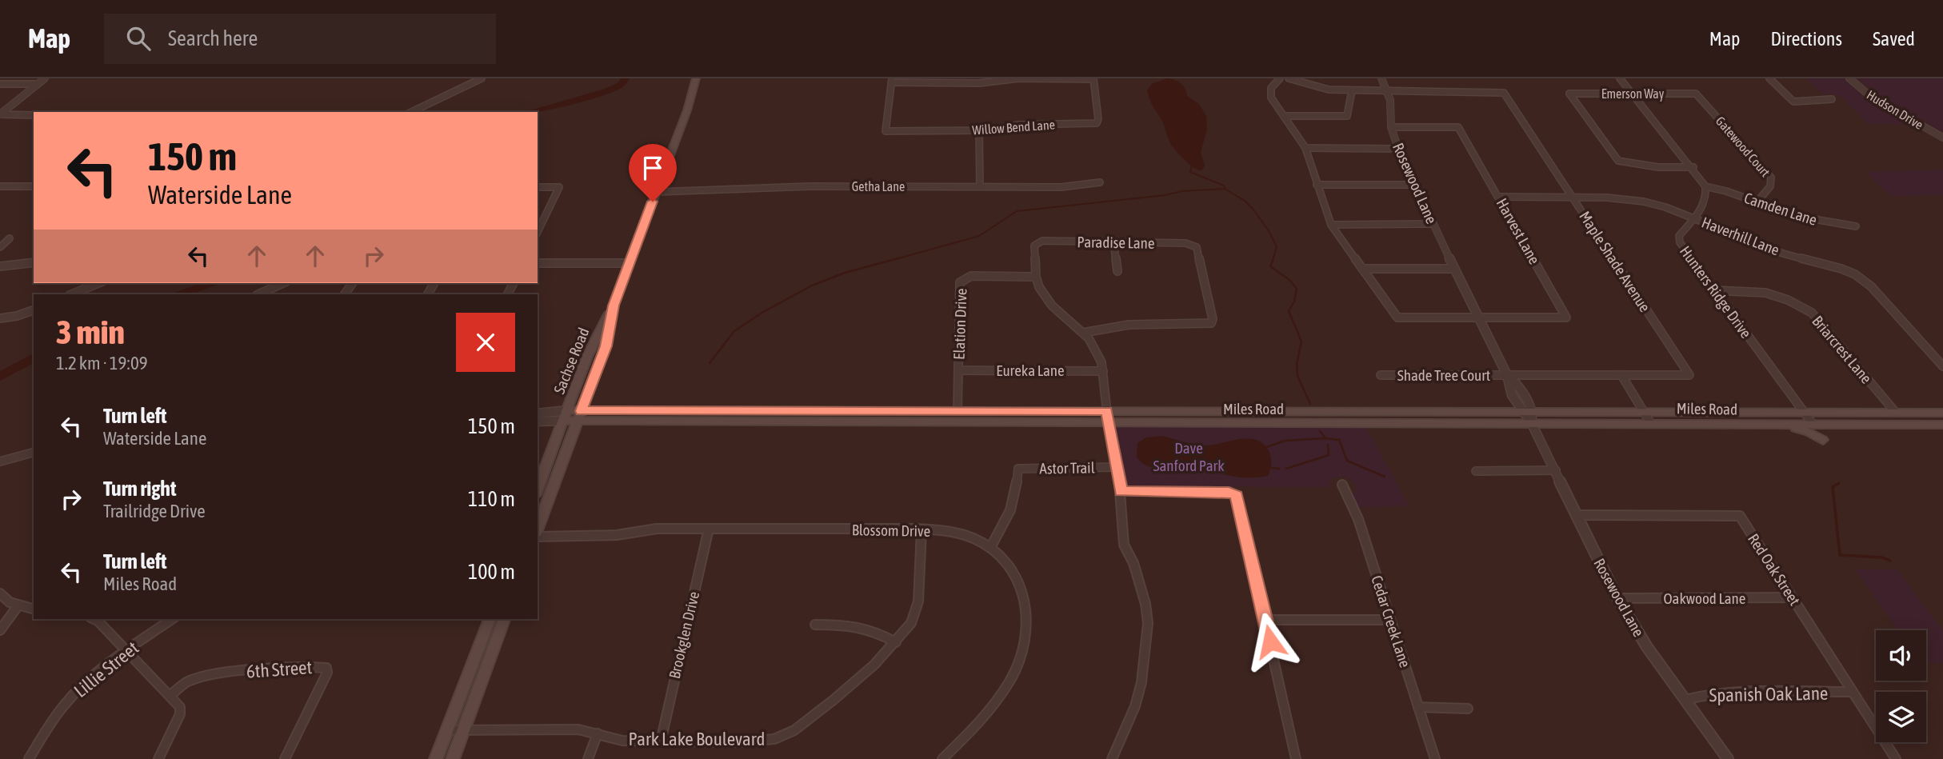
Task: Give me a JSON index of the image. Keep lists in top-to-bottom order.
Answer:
{
  "streets": {
    "main road": ["Sachse Road", "Miles Road"],
    "street": [
      "Emerson Way",
      "Hudson Drive",
      "Willow Bend Lane",
      "Gatewood Court",
      "Rosewood Lane",
      "Getha Lane",
      "Camden Lane",
      "Harvest Lane",
      "Haverhill Lane",
      "Paradise Lane",
      "Maple Shade Avenue",
      "Hunters Ridge Drive",
      "Elation Drive",
      "Briarcrest Lane",
      "Eureka Lane",
      "Shade Tree Court",
      "Astor Trail",
      "Blossom Drive",
      "Red Oak Street",
      "Oakwood Lane",
      "Cedar Creek Lane",
      "Brookglen Drive",
      "Lillie Street",
      "6th Street",
      "Spanish Oak Lane",
      "Park Lake Boulevard"
    ]
  },
  "crossings": [
    ["Emerson Way", "Gatewood Court"],
    ["Gatewood Court", "Camden Lane"],
    ["Rosewood Lane", "Harvest Lane"],
    ["Rosewood Lane", "Maple Shade Avenue"],
    ["Rosewood Lane", "Shade Tree Court"],
    ["Rosewood Lane", "Miles Road"],
    ["Rosewood Lane", "Red Oak Street"],
    ["Rosewood Lane", "Oakwood Lane"],
    ["Rosewood Lane", "Spanish Oak Lane"],
    ["Getha Lane", "Sachse Road"],
    ["Camden Lane", "Hunters Ridge Drive"],
    ["Harvest Lane", "Haverhill Lane"],
    ["Haverhill Lane", "Maple Shade Avenue"],
    ["Haverhill Lane", "Hunters Ridge Drive"],
    ["Paradise Lane", "Elation Drive"],
    ["Maple Shade Avenue", "Shade Tree Court"],
    ["Hunters Ridge Drive", "Briarcrest Lane"],
    ["Hunters Ridge Drive", "Miles Road"],
    ["Elation Drive", "Eureka Lane"],
    ["Elation Drive", "Miles Road"],
    ["Briarcrest Lane", "Miles Road"],
    ["Sachse Road", "Miles Road"],
    ["Astor Trail", "Blossom Drive"],
    ["Blossom Drive", "Brookglen Drive"],
    ["Blossom Drive", "Park Lake Boulevard"],
    ["Red Oak Street", "Oakwood Lane"],
    ["Red Oak Street", "Spanish Oak Lane"],
    ["Brookglen Drive", "Park Lake Boulevard"]
  ],
  "parks": ["Dave Sanford Park"],
  "page": {
    "header": "Map",
    "search": "Search here",
    "nav": ["Map", "Directions", "Saved"],
    "turn": ["150 m", "Waterside Lane"],
    "heading": ["3 min", "1.2 km · 19:09"],
    "list": [
      {
        "name": "Turn left",
        "note": "Waterside Lane",
        "value": "150 m"
      },
      {
        "name": "Turn right",
        "note": "Trailridge Drive",
        "value": "110 m"
      },
      {
        "name": "Turn left",
        "note": "Miles Road",
        "value": "100 m"
      }
    ]
  }
}
